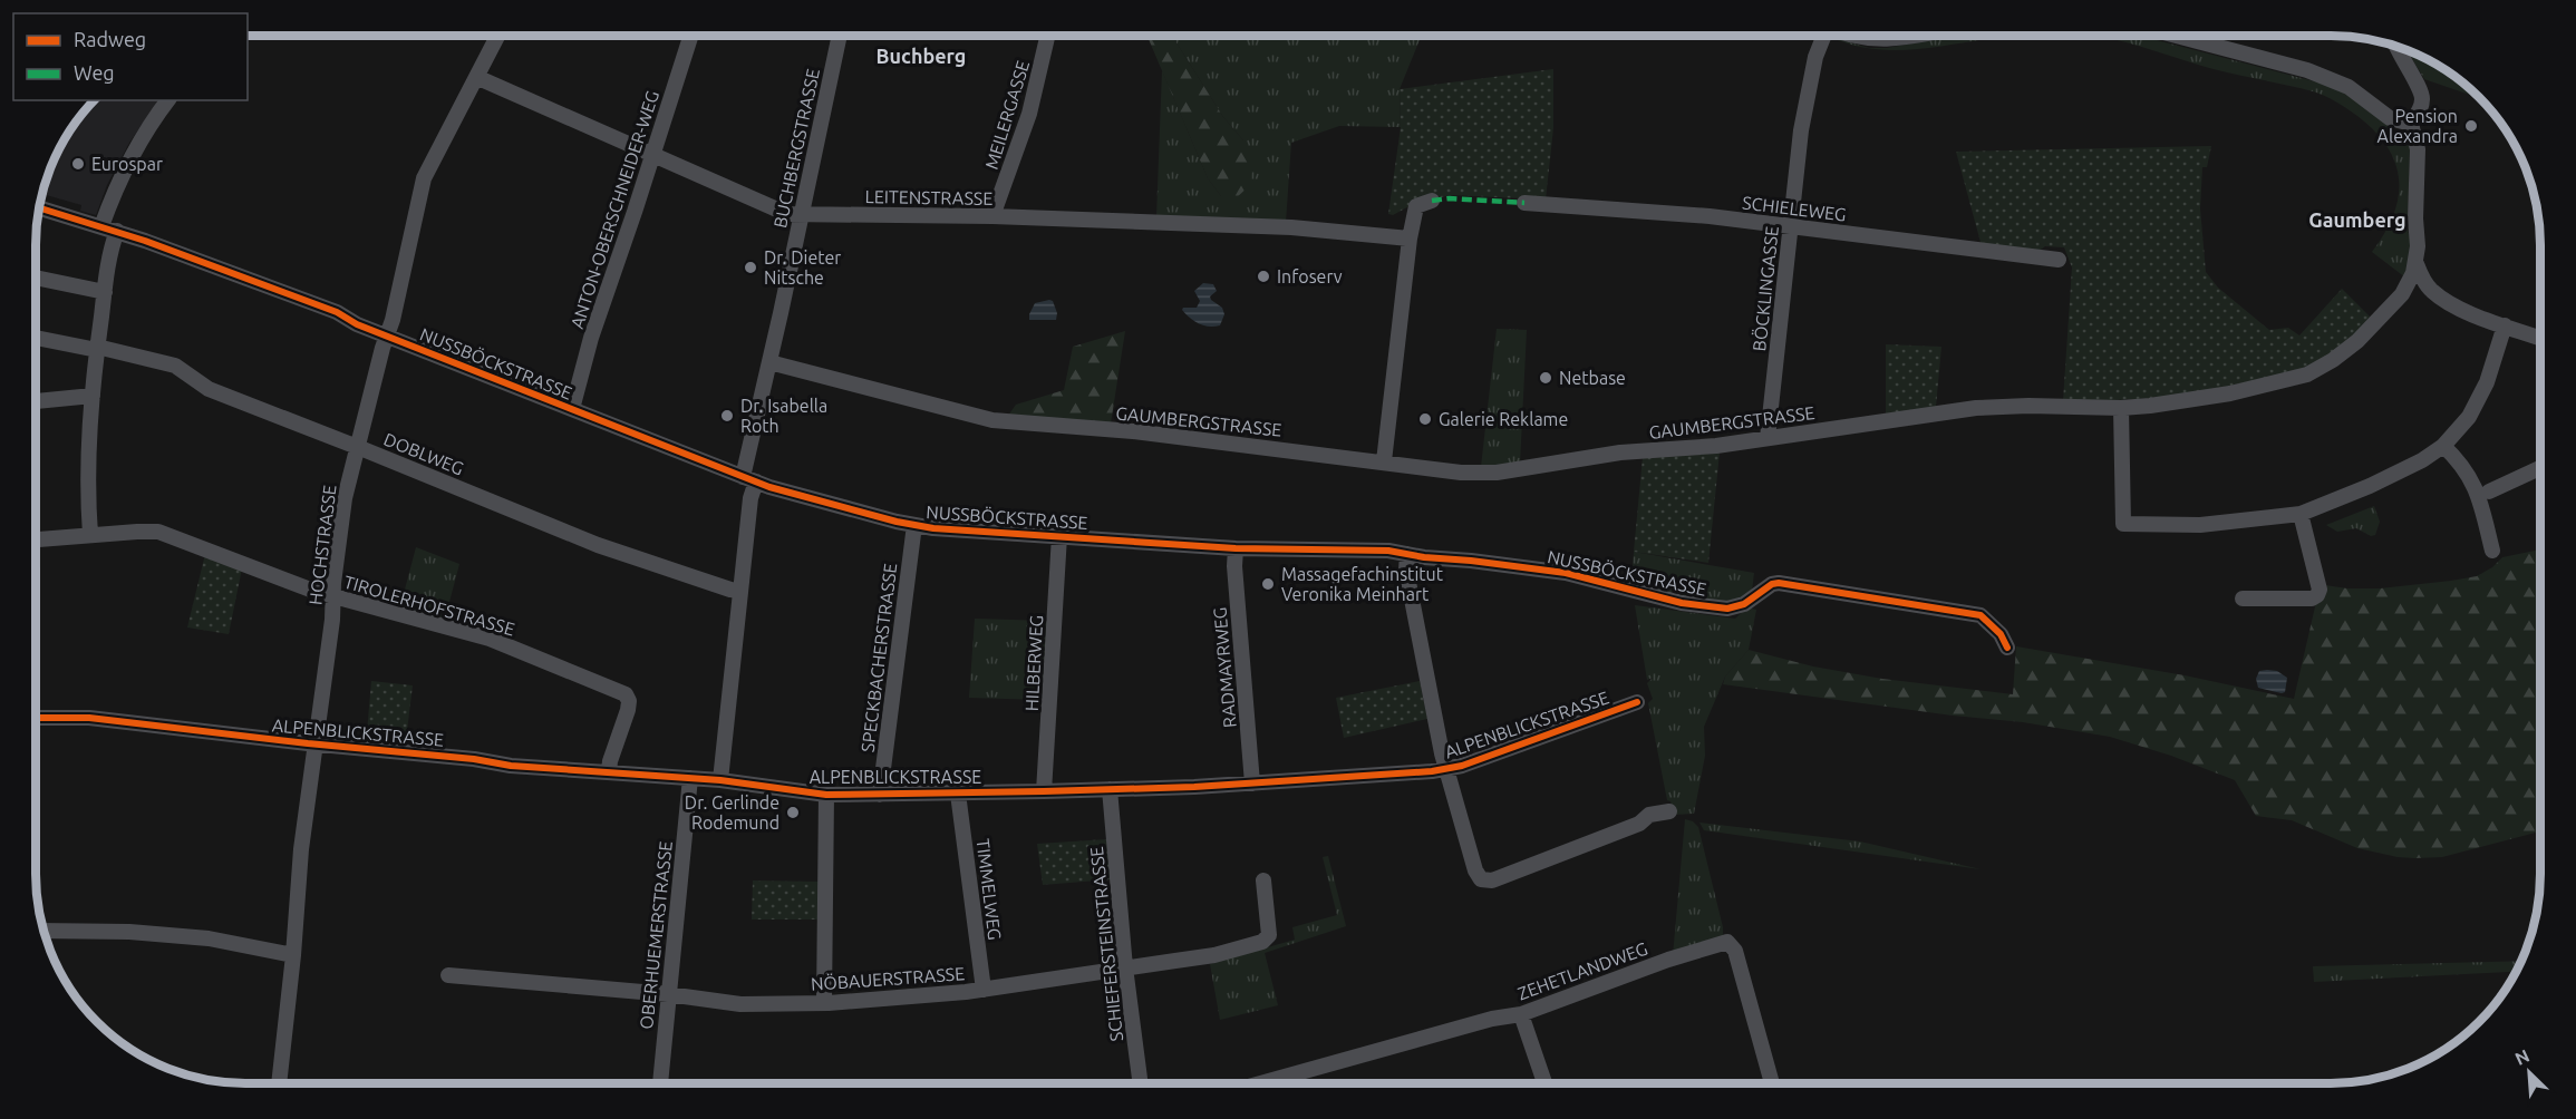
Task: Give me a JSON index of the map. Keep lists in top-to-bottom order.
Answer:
{
  "streets": {
    "street": [
      "MEILERGASSE",
      "BUCHBERGSTRASSE",
      "LEITENSTRASSE",
      "SCHIELEWEG",
      "ANTON-OBERSCHNEIDER-WEG",
      "BÖCKLINGASSE",
      "NUSSBÖCKSTRASSE",
      "GAUMBERGSTRASSE",
      "DOBLWEG",
      "HOCHSTRASSE",
      "TIROLERHOFSTRASSE",
      "SPECKBACHERSTRASSE",
      "HILBERWEG",
      "RADMAYRWEG",
      "ALPENBLICKSTRASSE",
      "TIMMELWEG",
      "OBERHUEMERSTRASSE",
      "SCHIEFERSTEINSTRASSE",
      "ZEHETLANDWEG",
      "NÖBAUERSTRASSE"
    ]
  },
  "crossings": [
    ["MEILERGASSE", "LEITENSTRASSE"],
    ["BUCHBERGSTRASSE", "LEITENSTRASSE"],
    ["BUCHBERGSTRASSE", "NUSSBÖCKSTRASSE"],
    ["BUCHBERGSTRASSE", "GAUMBERGSTRASSE"],
    ["LEITENSTRASSE", "ANTON-OBERSCHNEIDER-WEG"],
    ["LEITENSTRASSE", "HOCHSTRASSE"],
    ["SCHIELEWEG", "BÖCKLINGASSE"],
    ["ANTON-OBERSCHNEIDER-WEG", "NUSSBÖCKSTRASSE"],
    ["BÖCKLINGASSE", "GAUMBERGSTRASSE"],
    ["NUSSBÖCKSTRASSE", "HOCHSTRASSE"],
    ["NUSSBÖCKSTRASSE", "SPECKBACHERSTRASSE"],
    ["NUSSBÖCKSTRASSE", "HILBERWEG"],
    ["NUSSBÖCKSTRASSE", "RADMAYRWEG"],
    ["DOBLWEG", "HOCHSTRASSE"],
    ["HOCHSTRASSE", "TIROLERHOFSTRASSE"],
    ["HOCHSTRASSE", "ALPENBLICKSTRASSE"],
    ["TIROLERHOFSTRASSE", "ALPENBLICKSTRASSE"],
    ["SPECKBACHERSTRASSE", "ALPENBLICKSTRASSE"],
    ["HILBERWEG", "ALPENBLICKSTRASSE"],
    ["RADMAYRWEG", "ALPENBLICKSTRASSE"],
    ["ALPENBLICKSTRASSE", "TIMMELWEG"],
    ["ALPENBLICKSTRASSE", "OBERHUEMERSTRASSE"],
    ["ALPENBLICKSTRASSE", "SCHIEFERSTEINSTRASSE"],
    ["TIMMELWEG", "NÖBAUERSTRASSE"],
    ["OBERHUEMERSTRASSE", "NÖBAUERSTRASSE"],
    ["SCHIEFERSTEINSTRASSE", "NÖBAUERSTRASSE"]
  ],
  "districts": ["Buchberg", "Gaumberg"],
  "places": [
    "Pension Alexandra",
    "Eurospar",
    "Dr. Dieter Nitsche",
    "Infoserv",
    "Netbase",
    "Dr. Isabella Roth",
    "Galerie Reklame",
    "Massagefachinstitut Veronika Meinhart",
    "Dr. Gerlinde Rodemund"
  ],
  "legend": ["Radweg", "Weg"],
  "north": "top left"
}
